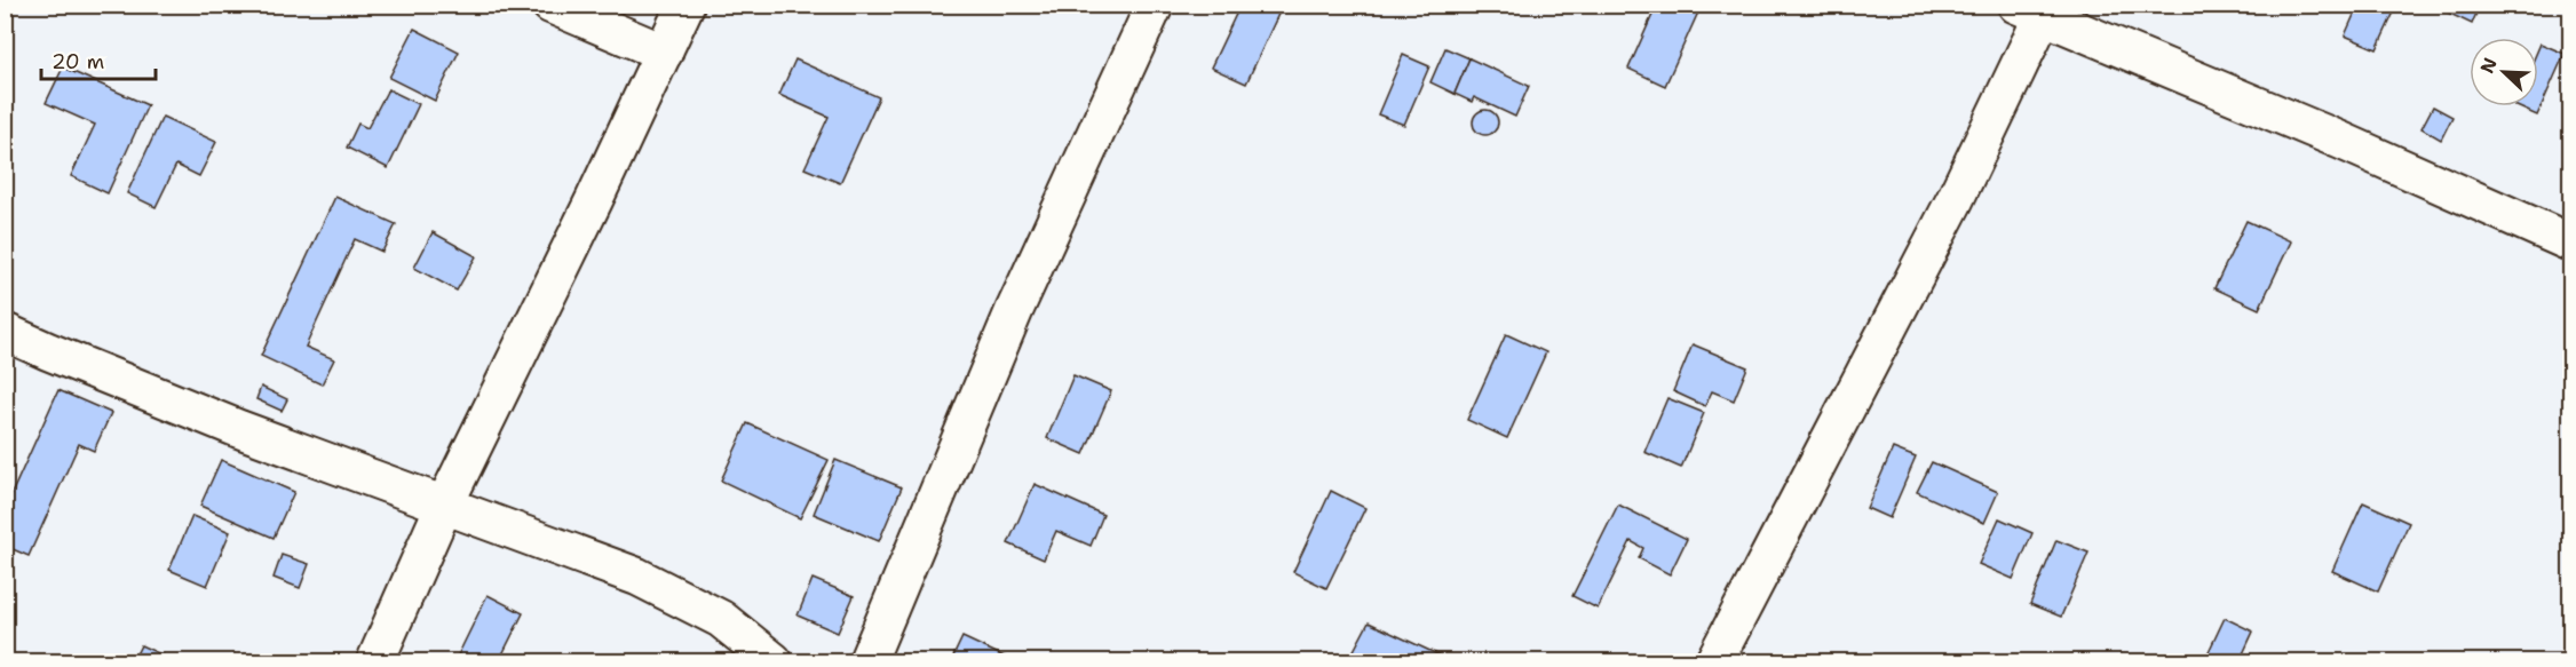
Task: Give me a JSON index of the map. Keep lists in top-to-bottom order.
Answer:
{
  "scale_bar": "20 m",
  "north": "top left"
}
